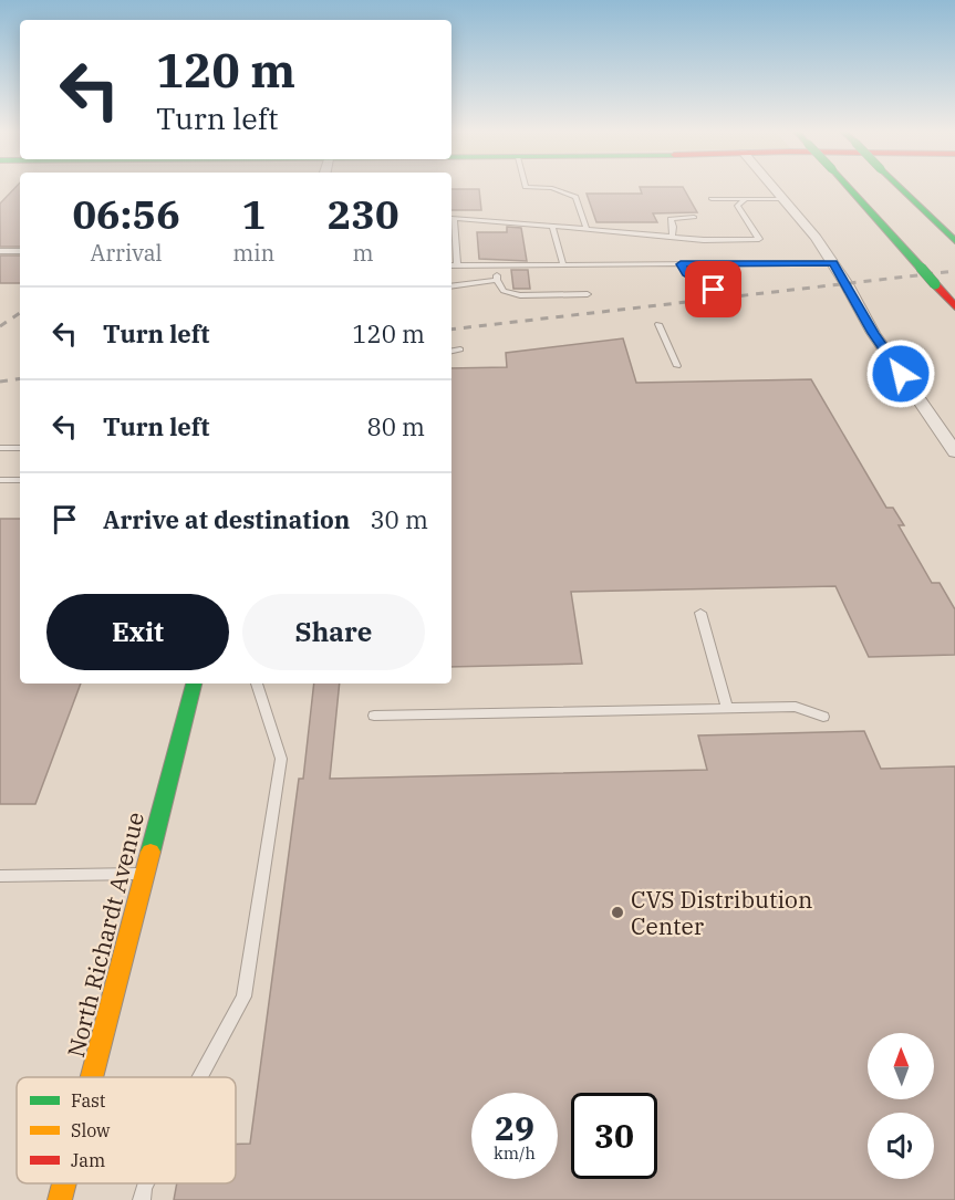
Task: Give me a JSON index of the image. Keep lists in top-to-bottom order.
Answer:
{
  "streets": {
    "main road": ["North Richardt Avenue"]
  },
  "places": ["CVS Distribution Center"],
  "legend": ["Fast", "Slow", "Jam"],
  "north": "top",
  "page": {
    "turn": ["120 m", "Turn left"],
    "eta": [
      "06:56",
      "Arrival",
      "1",
      "min",
      "230",
      "m"
    ],
    "list": [
      {
        "name": "Turn left",
        "value": "120 m"
      },
      {
        "name": "Turn left",
        "value": "80 m"
      },
      {
        "name": "Arrive at destination",
        "value": "30 m"
      }
    ],
    "buttons": ["Exit", "Share"],
    "speed": "29 km/h",
    "limit": "30"
  }
}
